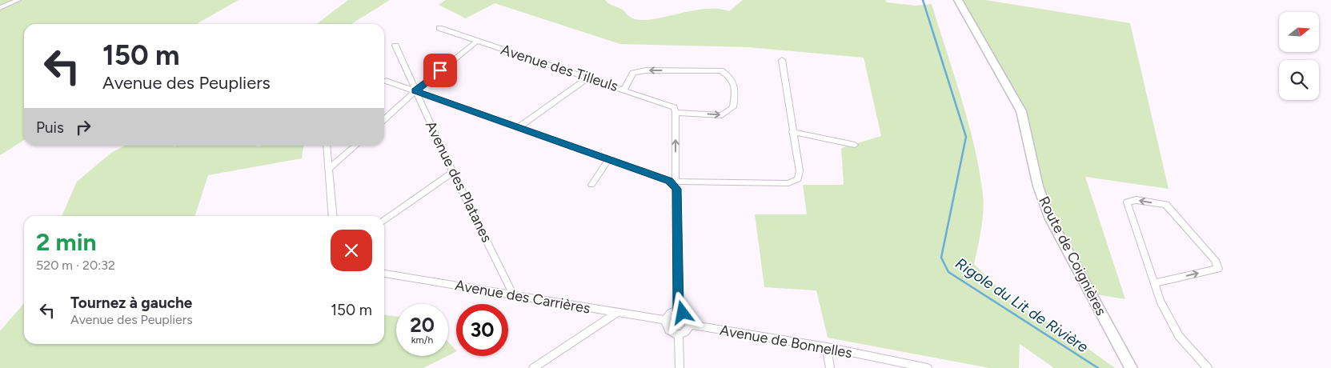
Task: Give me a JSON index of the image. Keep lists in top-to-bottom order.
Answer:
{
  "streets": {
    "street": [
      "Avenue des Tilleuls",
      "Avenue des Platanes",
      "Route de Coignières",
      "Avenue des Carrières",
      "Avenue de Bonnelles"
    ]
  },
  "crossings": [
    ["Avenue des Platanes", "Avenue des Carrières"],
    ["Avenue des Carrières", "Avenue de Bonnelles"]
  ],
  "water": ["Rigole du Lit de Rivière"],
  "north": "right",
  "page": {
    "turn": ["150 m", "Avenue des Peupliers"],
    "then": "Puis",
    "heading": ["2 min", "520 m · 20:32"],
    "list": [
      {
        "name": "Tournez à gauche",
        "note": "Avenue des Peupliers",
        "value": "150 m"
      }
    ],
    "speed": "20 km/h",
    "limit": "30"
  }
}
